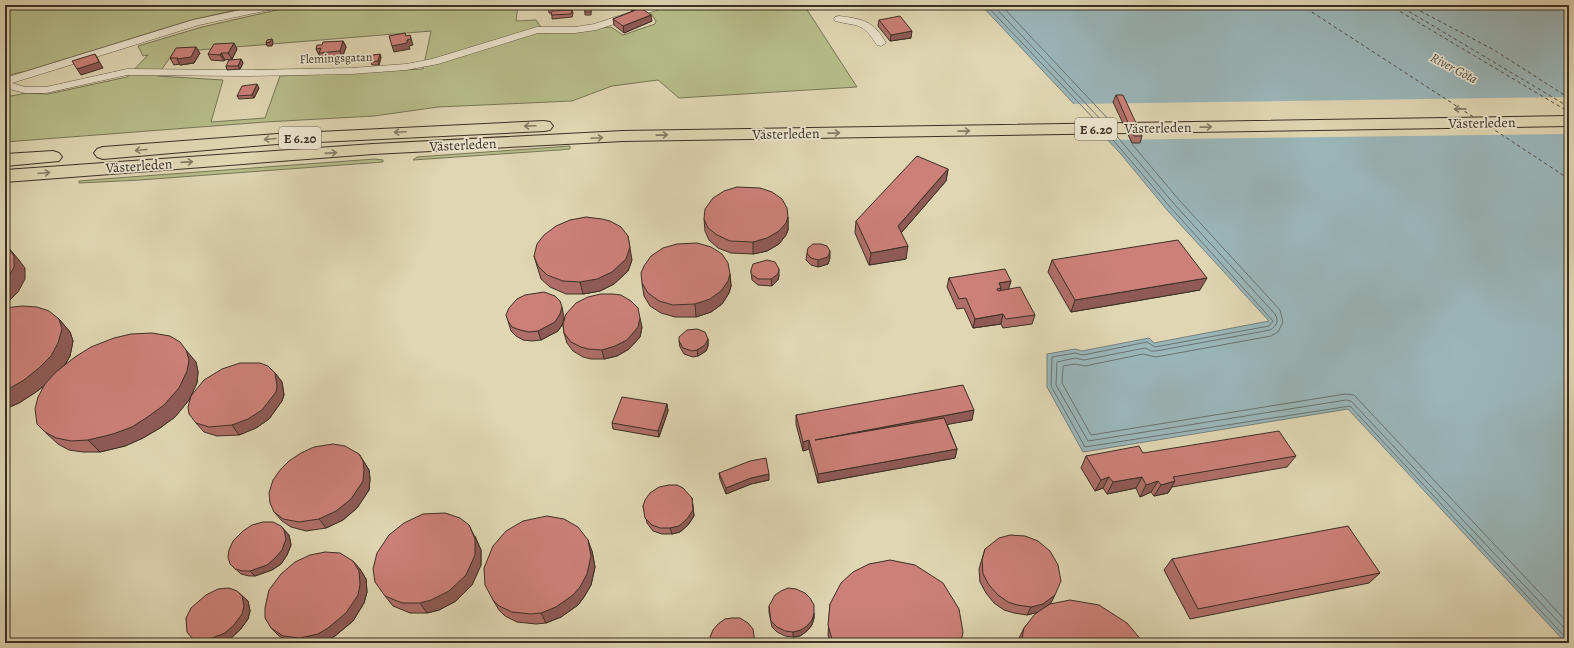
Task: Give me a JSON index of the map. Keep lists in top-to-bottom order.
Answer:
{
  "streets": {
    "highway": ["Västerleden", "E 6.20"],
    "street": ["Flemingsgatan"]
  },
  "water": ["River Göta"]
}
